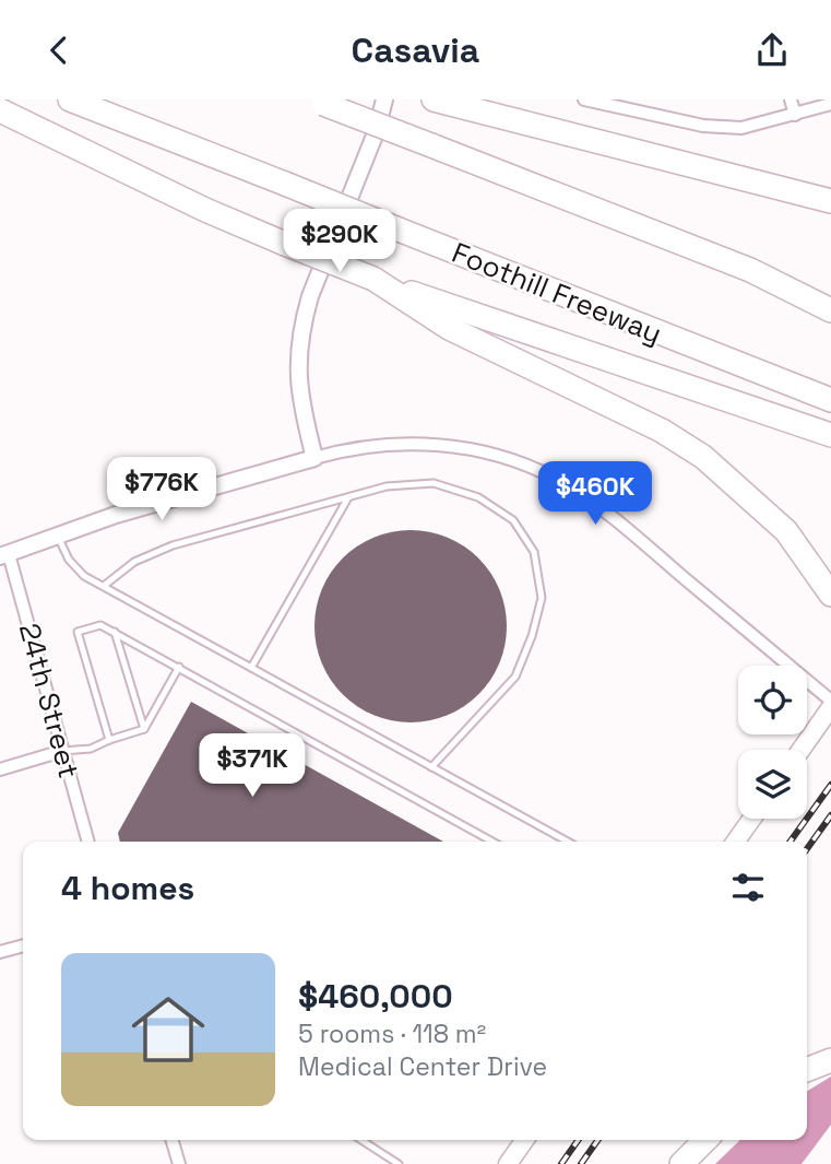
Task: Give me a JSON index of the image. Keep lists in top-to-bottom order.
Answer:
{
  "streets": {
    "highway": ["Foothill Freeway"],
    "street": ["24th Street"]
  },
  "page": {
    "header": "Casavia",
    "price": [
      "$290K",
      "$776K",
      "$460K",
      "$371K"
    ],
    "heading": "4 homes",
    "list": [
      {
        "name": "$460,000",
        "note": "5 rooms · 118 m² · Medical Center Drive"
      }
    ]
  }
}
